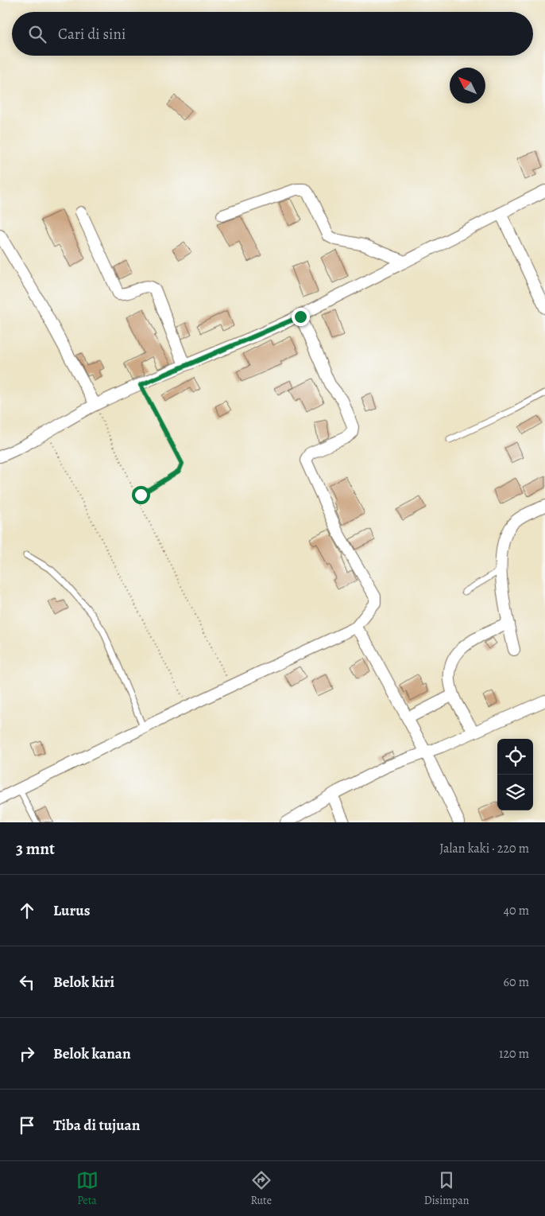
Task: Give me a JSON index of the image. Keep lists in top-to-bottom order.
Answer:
{
  "north": "top left",
  "page": {
    "search": "Cari di sini",
    "heading": ["3 mnt", "Jalan kaki · 220 m"],
    "list": [
      ["Lurus", "40 m"],
      ["Belok kiri", "60 m"],
      ["Belok kanan", "120 m"],
      "Tiba di tujuan"
    ],
    "nav": ["Peta", "Rute", "Disimpan"]
  }
}
